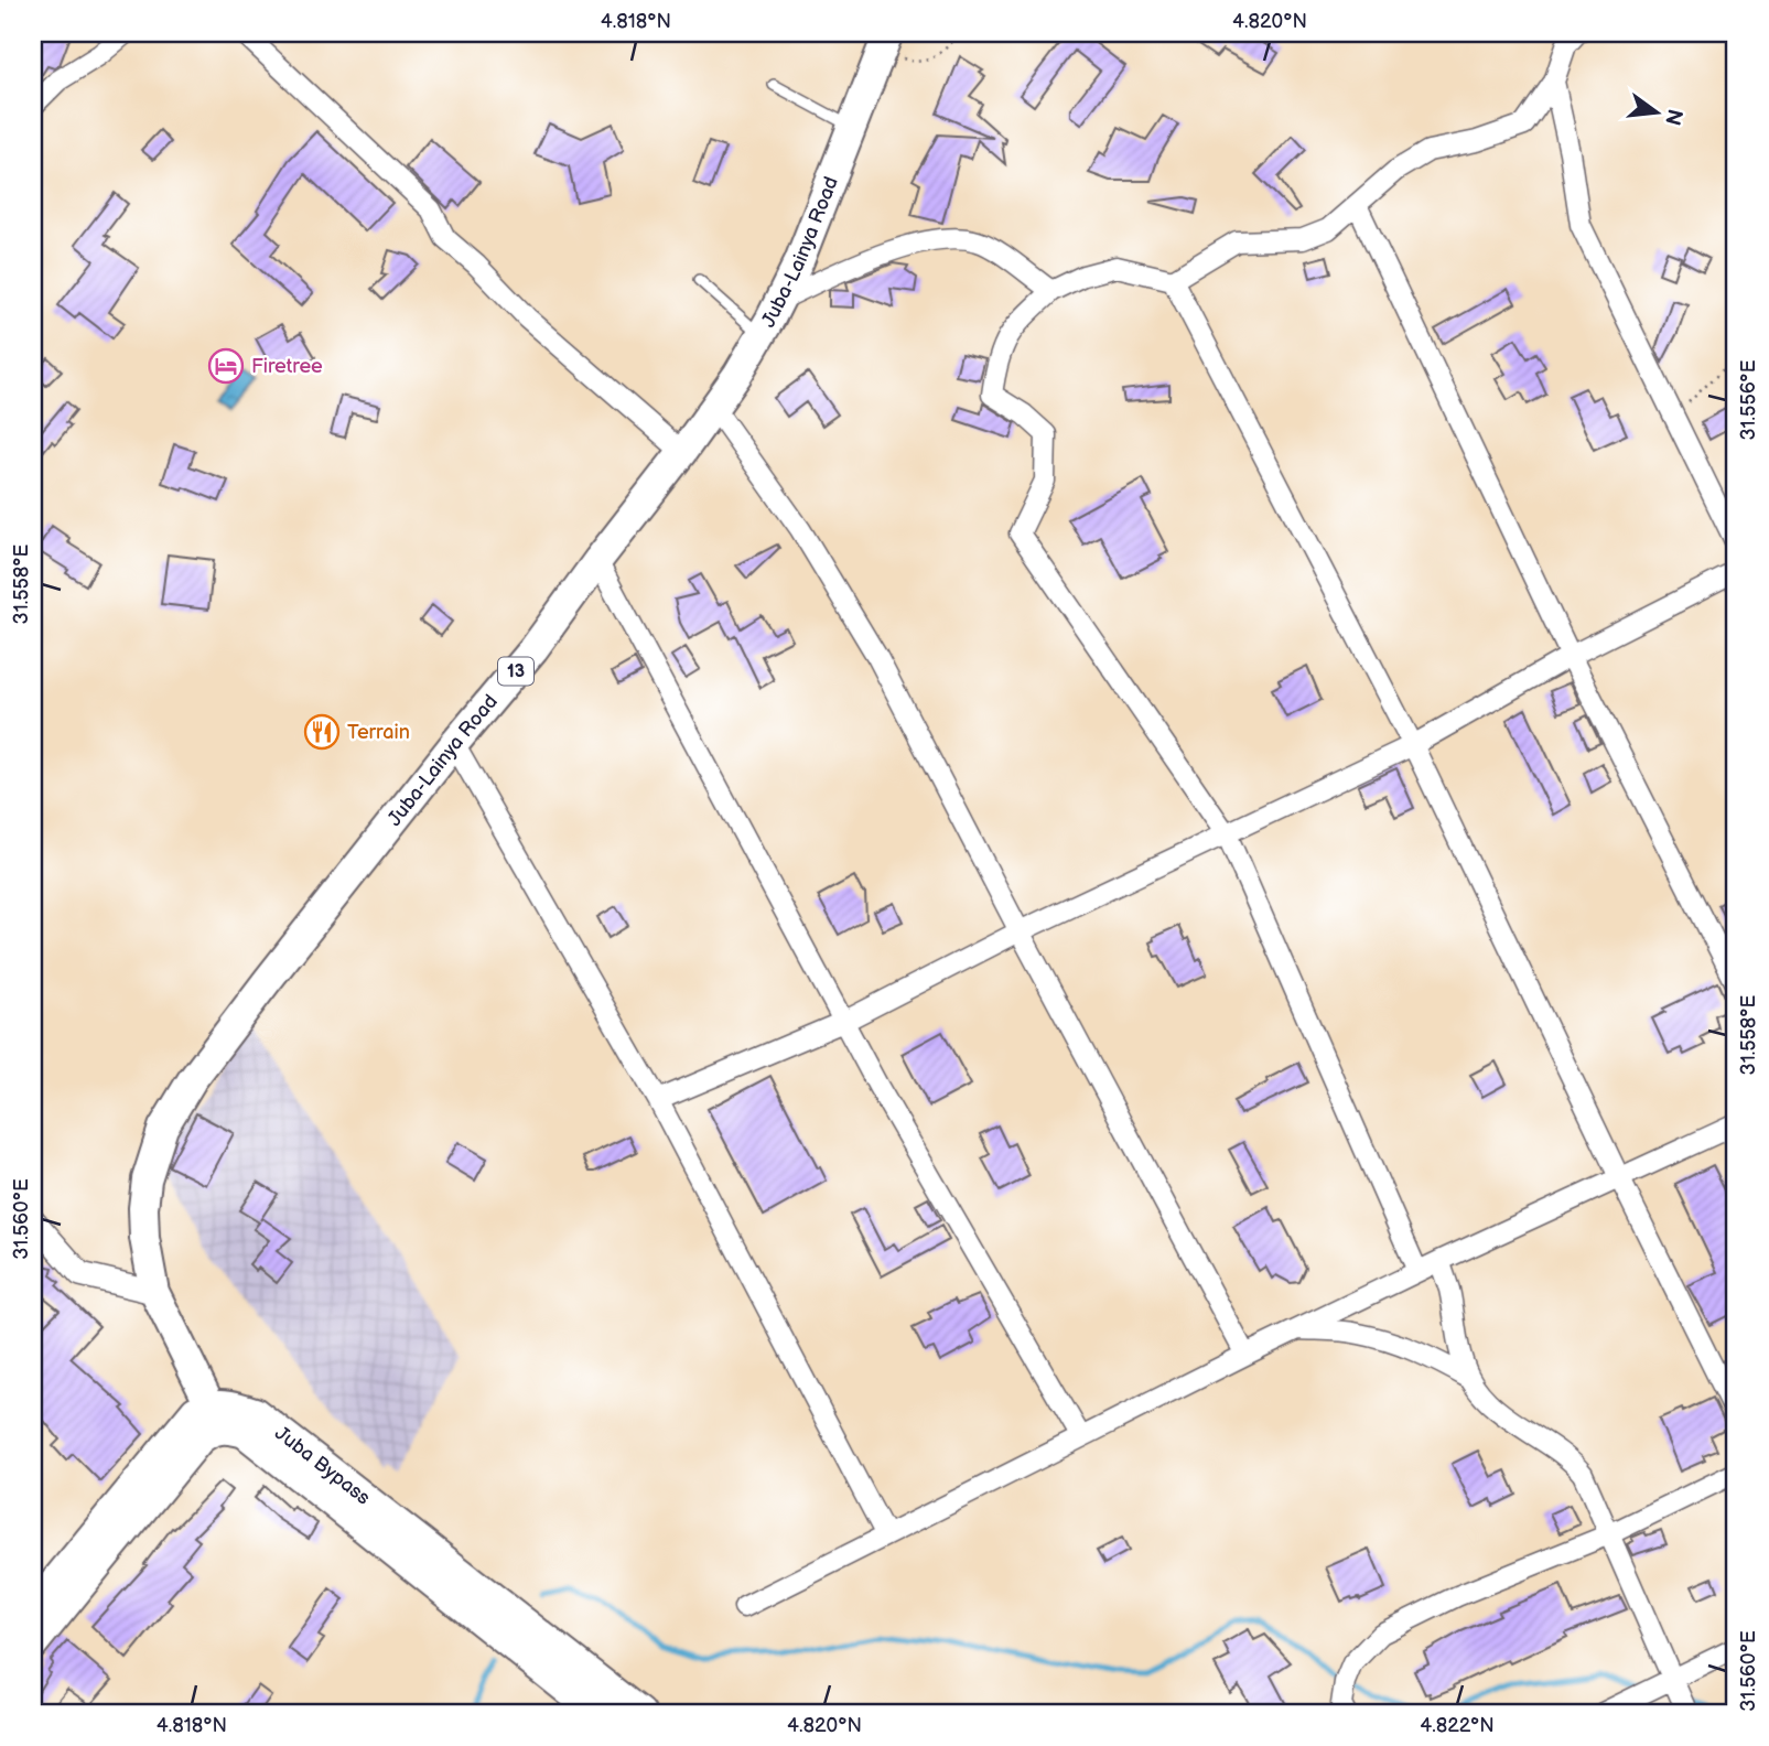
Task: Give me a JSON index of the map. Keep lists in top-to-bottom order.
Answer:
{
  "streets": {
    "main road": ["Juba-Lainya Road", "13", "Juba Bypass"]
  },
  "crossings": [
    ["Juba-Lainya Road", "Juba Bypass"]
  ],
  "places": {
    "hotel": ["Firetree"],
    "restaurant": ["Terrain"]
  },
  "north": "right",
  "coordinates": [
    "4.818°N",
    "4.820°N",
    "31.556°E",
    "31.558°E",
    "31.560°E",
    "4.822°N"
  ]
}
